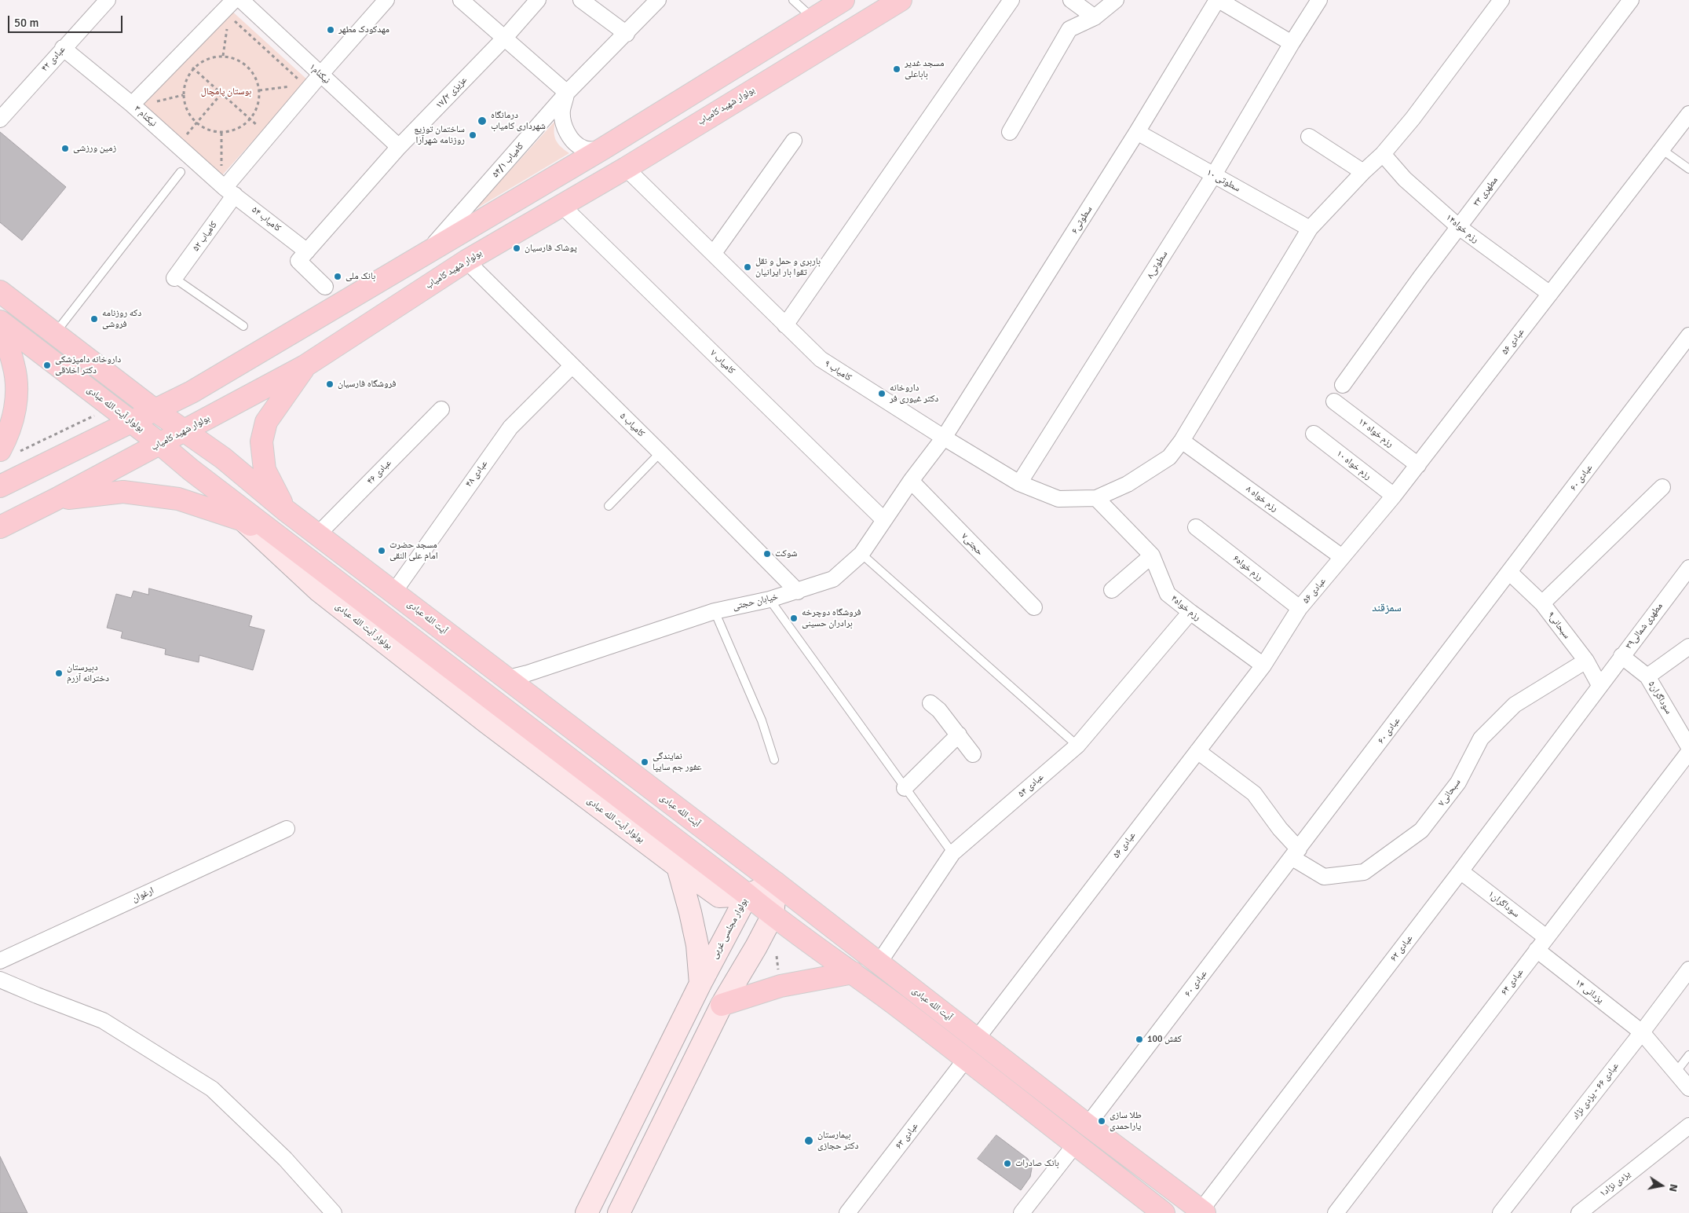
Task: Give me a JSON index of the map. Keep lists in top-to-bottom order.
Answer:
{
  "streets": {
    "main road": [
      "بولوار شهید کامیاب",
      "بولوار آیت الله عبادی",
      "آیت الله عبادی",
      "بولوار مجلسی غربی"
    ],
    "street": [
      "عبادی ۴۲",
      "نیکنام۱",
      "عزیزی ۱۷/۲",
      "نیکنام ۳",
      "کامیاب ۵۴/۱",
      "سطوتی ۱۰",
      "مطهری ۳۳",
      "کامیاب ۵۴",
      "سطوتی۶",
      "رزم خواه۱۴",
      "کامیاب ۵۲",
      "سطوتی۸",
      "عبادی ۵۶",
      "کامیاب ۷",
      "کامیاب ۹",
      "کامیاب ۵",
      "رزم خواه ۱۲",
      "رزم خواه ۱۰",
      "عبادی ۴۶",
      "عبادی ۴۸",
      "عبادی ۶۰",
      "رزم خواه ۸",
      "حجتی۷",
      "رزم خواه۶",
      "خیابان حجتی",
      "رزم خواه۴",
      "سبحانی۹",
      "مطهری شمالی۳۹",
      "سوداگران۵",
      "عبادی ۵۴",
      "سبحانی۷",
      "ارغوان",
      "سوداگران۱",
      "عبادی ۶۲",
      "عبادی ۶۴",
      "یزدانی ۱۴",
      "عبادی ۶۶ - یزدی نژاد",
      "عبادی ۶۳",
      "یزدی نژاد۱"
    ]
  },
  "crossings": [
    ["عبادی ۴۲", "نیکنام ۳"],
    ["نیکنام۱", "عزیزی ۱۷/۲"],
    ["نیکنام۱", "کامیاب ۵۲"],
    ["عزیزی ۱۷/۲", "کامیاب ۵۴"],
    ["بولوار شهید کامیاب", "کامیاب ۷"],
    ["بولوار شهید کامیاب", "کامیاب ۹"],
    ["بولوار شهید کامیاب", "بولوار آیت الله عبادی"],
    ["بولوار شهید کامیاب", "کامیاب ۵"],
    ["بولوار شهید کامیاب", "آیت الله عبادی"],
    ["نیکنام ۳", "کامیاب ۵۴"],
    ["نیکنام ۳", "کامیاب ۵۲"],
    ["سطوتی ۱۰", "سطوتی۶"],
    ["سطوتی ۱۰", "سطوتی۸"],
    ["مطهری ۳۳", "رزم خواه۱۴"],
    ["کامیاب ۵۴", "کامیاب ۵۲"],
    ["سطوتی۶", "کامیاب ۹"],
    ["سطوتی۶", "خیابان حجتی"],
    ["رزم خواه۱۴", "عبادی ۵۶"],
    ["سطوتی۸", "کامیاب ۹"],
    ["عبادی ۵۶", "رزم خواه ۱۲"],
    ["عبادی ۵۶", "رزم خواه ۱۰"],
    ["عبادی ۵۶", "رزم خواه ۸"],
    ["عبادی ۵۶", "رزم خواه۶"],
    ["عبادی ۵۶", "رزم خواه۴"],
    ["عبادی ۵۶", "آیت الله عبادی"],
    ["عبادی ۵۶", "سبحانی۷"],
    ["کامیاب ۷", "خیابان حجتی"],
    ["کامیاب ۹", "خیابان حجتی"],
    ["کامیاب ۹", "رزم خواه۴"],
    ["بولوار آیت الله عبادی", "بولوار مجلسی غربی"],
    ["کامیاب ۵", "عبادی ۴۸"],
    ["کامیاب ۵", "خیابان حجتی"],
    ["عبادی ۴۶", "آیت الله عبادی"],
    ["عبادی ۴۸", "آیت الله عبادی"],
    ["عبادی ۶۰", "آیت الله عبادی"],
    ["عبادی ۶۰", "سبحانی۹"],
    ["عبادی ۶۰", "سبحانی۷"],
    ["حجتی۷", "خیابان حجتی"],
    ["خیابان حجتی", "آیت الله عبادی"],
    ["رزم خواه۴", "عبادی ۵۴"],
    ["آیت الله عبادی", "عبادی ۵۴"],
    ["آیت الله عبادی", "بولوار مجلسی غربی"],
    ["آیت الله عبادی", "عبادی ۶۲"],
    ["سبحانی۹", "مطهری شمالی۳۹"],
    ["سبحانی۹", "سبحانی۷"],
    ["سبحانی۹", "عبادی ۶۲"],
    ["مطهری شمالی۳۹", "سوداگران۵"],
    ["مطهری شمالی۳۹", "عبادی ۶۲"],
    ["سوداگران۱", "عبادی ۶۲"],
    ["سوداگران۱", "عبادی ۶۴"],
    ["عبادی ۶۴", "یزدانی ۱۴"],
    ["یزدانی ۱۴", "عبادی ۶۶ - یزدی نژاد"]
  ],
  "districts": ["سمزقند"],
  "parks": ["بوستان پامچال"],
  "places": [
    "مهدکودک مطهر",
    "مسجد غدیر باباعلی",
    "درمانگاه شهرداری کامیاب",
    "ساختمان توزیع روزنامه شهرآرا",
    "زمین ورزشی",
    "پوشاک فارسیان",
    "باربری و حمل و نقل تقوا بار ایرانیان",
    "بانک ملی",
    "دکه روزنامه فروشی",
    "داروخانه دامپزشکی دکتر اخلاقی",
    "فروشگاه فارسیان",
    "داروخانه دکتر غیوری فر",
    "مسجد حضرت امام علی النقی",
    "شوكت",
    "فروشگاه دوچرخه برادران حسینی",
    "دبیرستان دخترانه آزرم",
    "نمایندگی عفور جم سایپا",
    "کفش 100",
    "طلا سازی یاراحمدی",
    "بیمارستان دکتر حجازی",
    "بانک صادرات"
  ],
  "scale_bar": "50 m",
  "north": "right"
}
